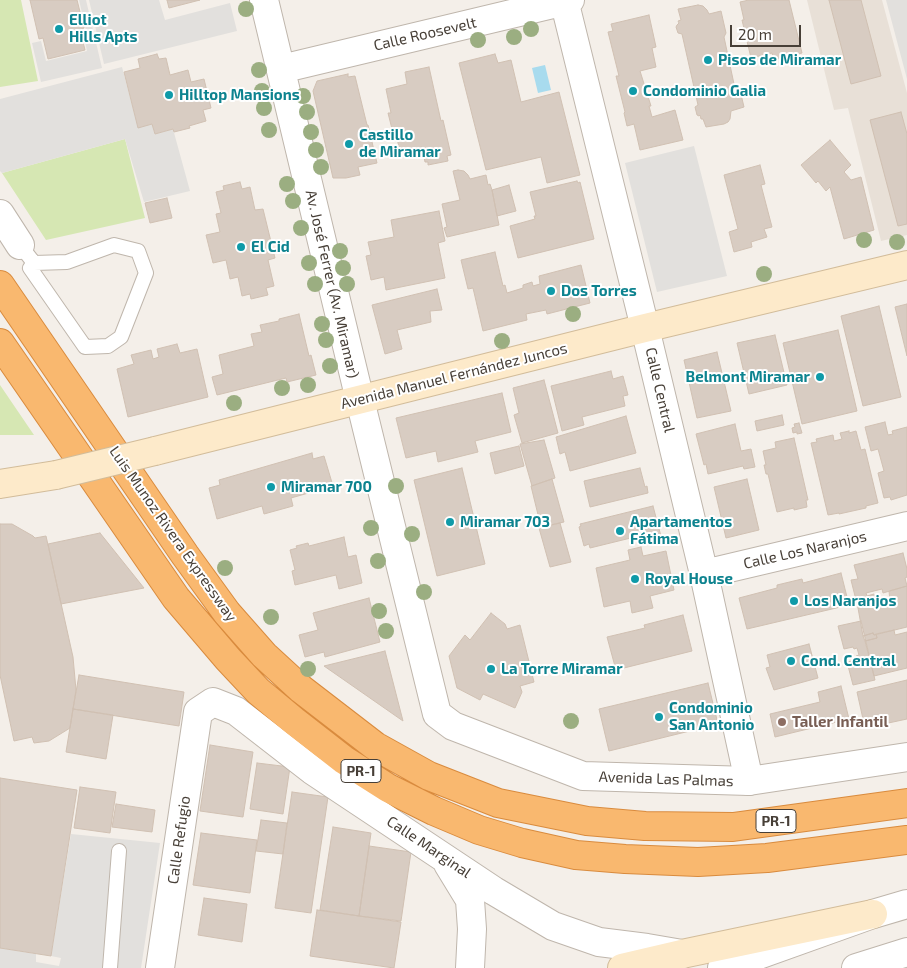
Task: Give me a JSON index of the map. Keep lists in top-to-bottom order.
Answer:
{
  "streets": {
    "highway": ["Luis Munoz Rivera Expressway", "PR-1"],
    "main road": ["Avenida Manuel Fernández Juncos"],
    "street": [
      "Calle Roosevelt",
      "Av. José Ferrer (Av. Miramar)",
      "Calle Central",
      "Calle Los Naranjos",
      "Avenida Las Palmas",
      "Calle Refugio",
      "Calle Marginal"
    ]
  },
  "crossings": [
    ["Calle Roosevelt", "Av. José Ferrer (Av. Miramar)"],
    ["Calle Roosevelt", "Calle Central"],
    ["Av. José Ferrer (Av. Miramar)", "Avenida Manuel Fernández Juncos"],
    ["Av. José Ferrer (Av. Miramar)", "Avenida Las Palmas"],
    ["Avenida Manuel Fernández Juncos", "Calle Central"],
    ["Calle Central", "Calle Los Naranjos"],
    ["Calle Central", "Avenida Las Palmas"],
    ["Calle Refugio", "Calle Marginal"]
  ],
  "places": [
    "Elliot Hills Apts",
    "Pisos de Miramar",
    "Condominio Galia",
    "Hilltop Mansions",
    "Castillo de Miramar",
    "El Cid",
    "Dos Torres",
    "Belmont Miramar",
    "Miramar 700",
    "Miramar 703",
    "Apartamentos Fátima",
    "Royal House",
    "Los Naranjos",
    "Cond. Central",
    "La Torre Miramar",
    "Condominio San Antonio",
    "Taller Infantil"
  ],
  "scale_bar": "20 m"
}
